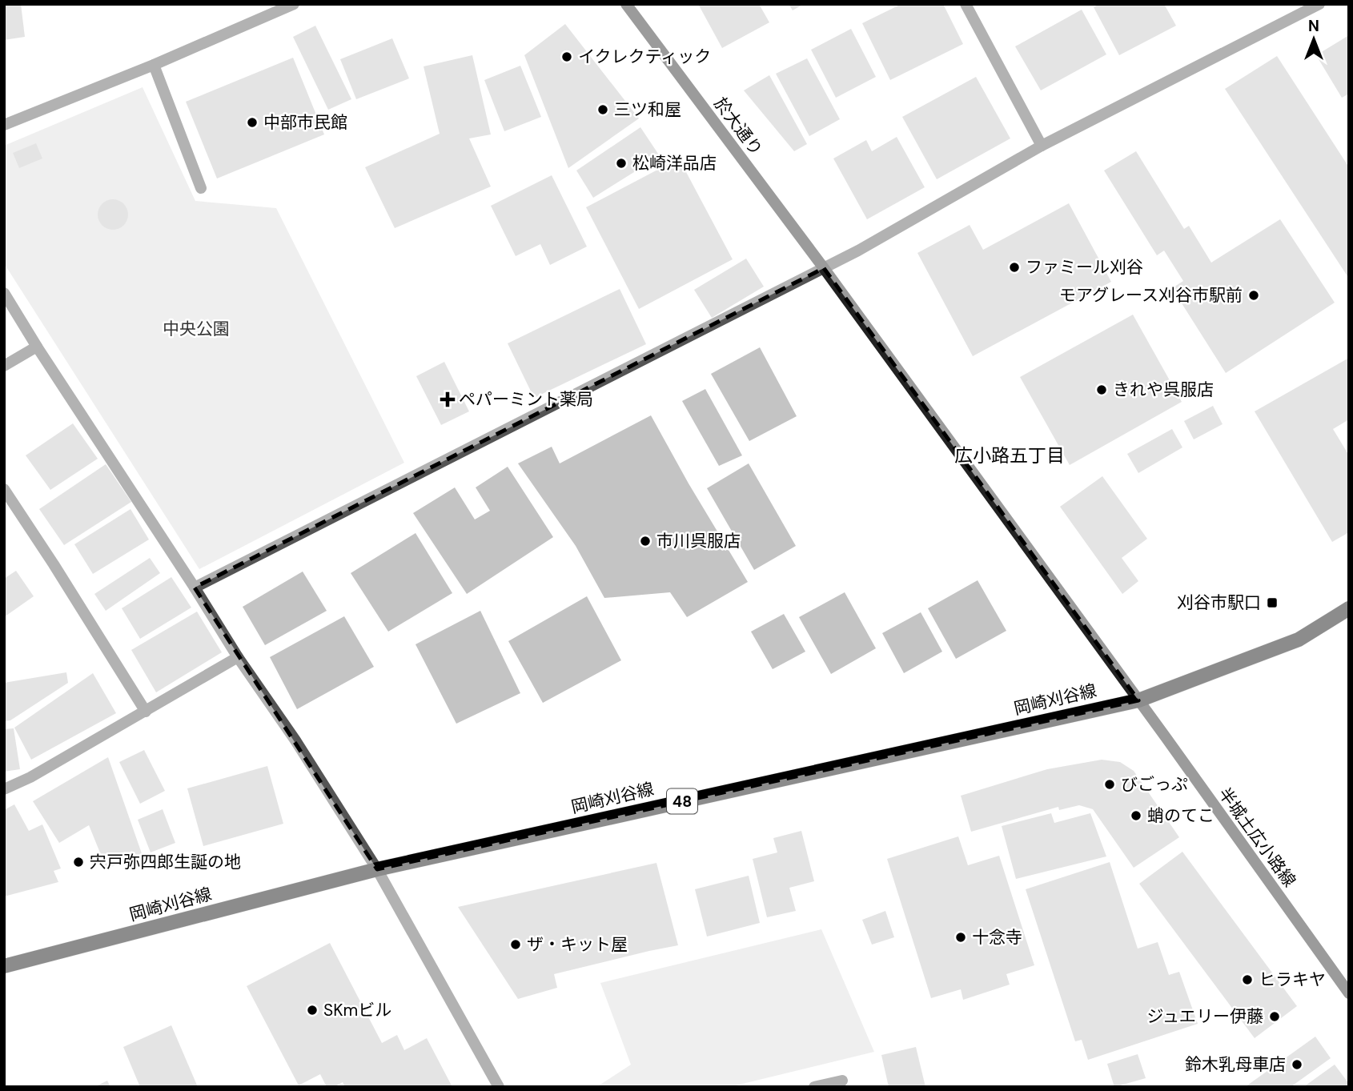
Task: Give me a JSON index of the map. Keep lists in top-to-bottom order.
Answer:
{
  "streets": {
    "main road": ["岡崎刈谷線", "48"],
    "street": ["於大通り", "半城土広小路線"]
  },
  "crossings": [
    ["於大通り", "岡崎刈谷線"],
    ["於大通り", "半城土広小路線"],
    ["岡崎刈谷線", "半城土広小路線"]
  ],
  "districts": ["広小路五丁目"],
  "parks": ["中央公園"],
  "places": {
    "other": [
      "イクレクティック",
      "三ツ和屋",
      "中部市民館",
      "松崎洋品店",
      "ファミール刈谷",
      "モアグレース刈谷市駅前",
      "きれや呉服店",
      "市川呉服店",
      "びごっぷ",
      "蛸のてこ",
      "宍戸弥四郎生誕の地",
      "十念寺",
      "ザ・キット屋",
      "ヒラキヤ",
      "SKmビル",
      "ジュエリー伊藤",
      "鈴木乳母車店"
    ],
    "health": ["ペパーミント薬局"],
    "transit": ["刈谷市駅口"]
  },
  "north": "top"
}
